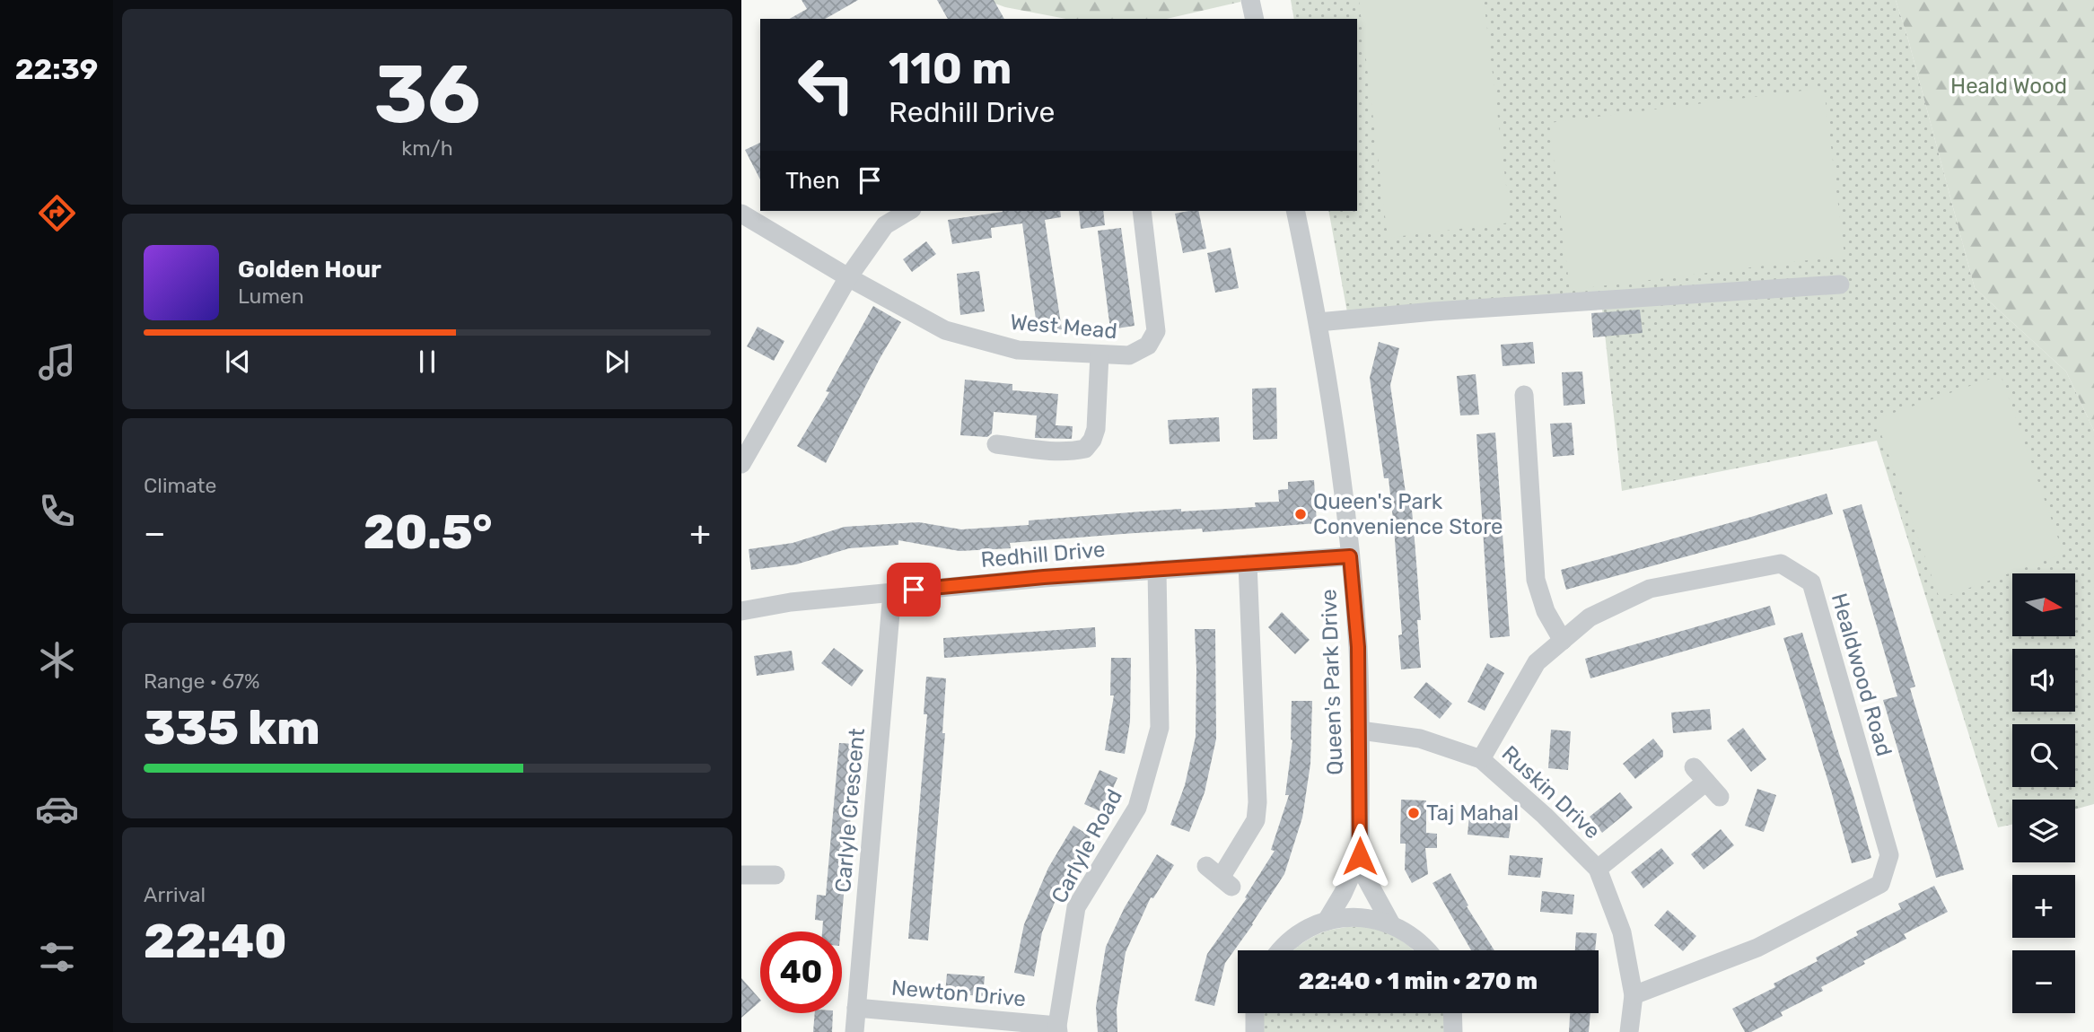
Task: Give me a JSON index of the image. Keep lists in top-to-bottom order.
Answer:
{
  "streets": {
    "street": [
      "West Mead",
      "Redhill Drive",
      "Healdwood Road",
      "Queen's Park Drive",
      "Ruskin Drive",
      "Carlyle Crescent",
      "Carlyle Road",
      "Newton Drive"
    ]
  },
  "crossings": [
    ["Redhill Drive", "Queen's Park Drive"],
    ["Redhill Drive", "Carlyle Crescent"],
    ["Redhill Drive", "Carlyle Road"],
    ["Healdwood Road", "Ruskin Drive"],
    ["Queen's Park Drive", "Ruskin Drive"],
    ["Carlyle Crescent", "Newton Drive"],
    ["Carlyle Road", "Newton Drive"]
  ],
  "parks": ["Heald Wood"],
  "places": ["Queen's Park Convenience Store", "Taj Mahal"],
  "north": "right",
  "page": {
    "tabs": "22:39",
    "tile": [
      ["36", "km/h"],
      "Climate",
      ["Range · 67%", "335 km"],
      ["Arrival", "22:40"]
    ],
    "turn": ["110 m", "Redhill Drive"],
    "then": "Then",
    "song": ["Golden Hour", "Lumen"],
    "heat": ["−", "20.5°", "+"],
    "map_buttons": ["+", "−"],
    "limit": "40",
    "trip": "22:40 · 1 min · 270 m"
  }
}
